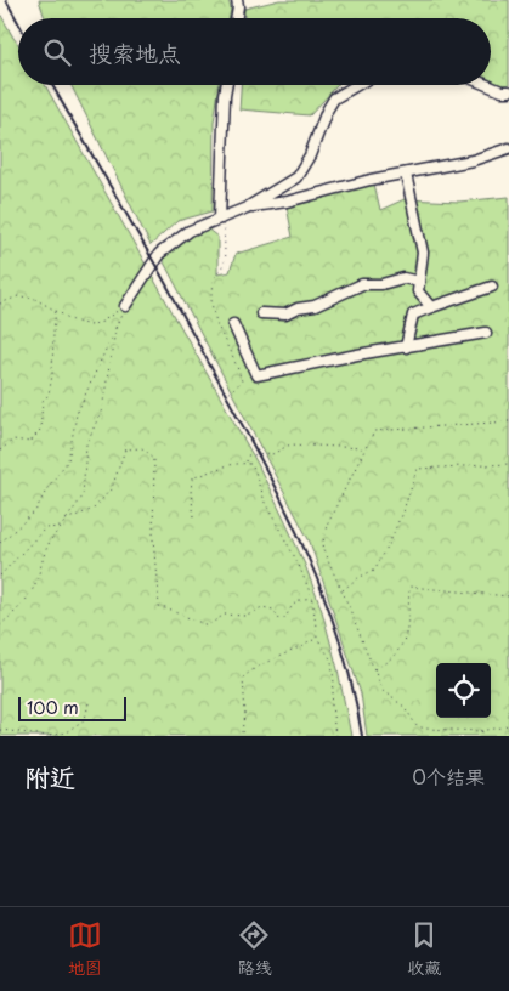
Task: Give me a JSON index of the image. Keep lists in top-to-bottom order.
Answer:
{
  "scale_bar": "100 m",
  "page": {
    "search": "搜索地点",
    "scale": "100 m",
    "heading": ["附近", "0个结果"],
    "nav": ["地图", "路线", "收藏"]
  }
}
